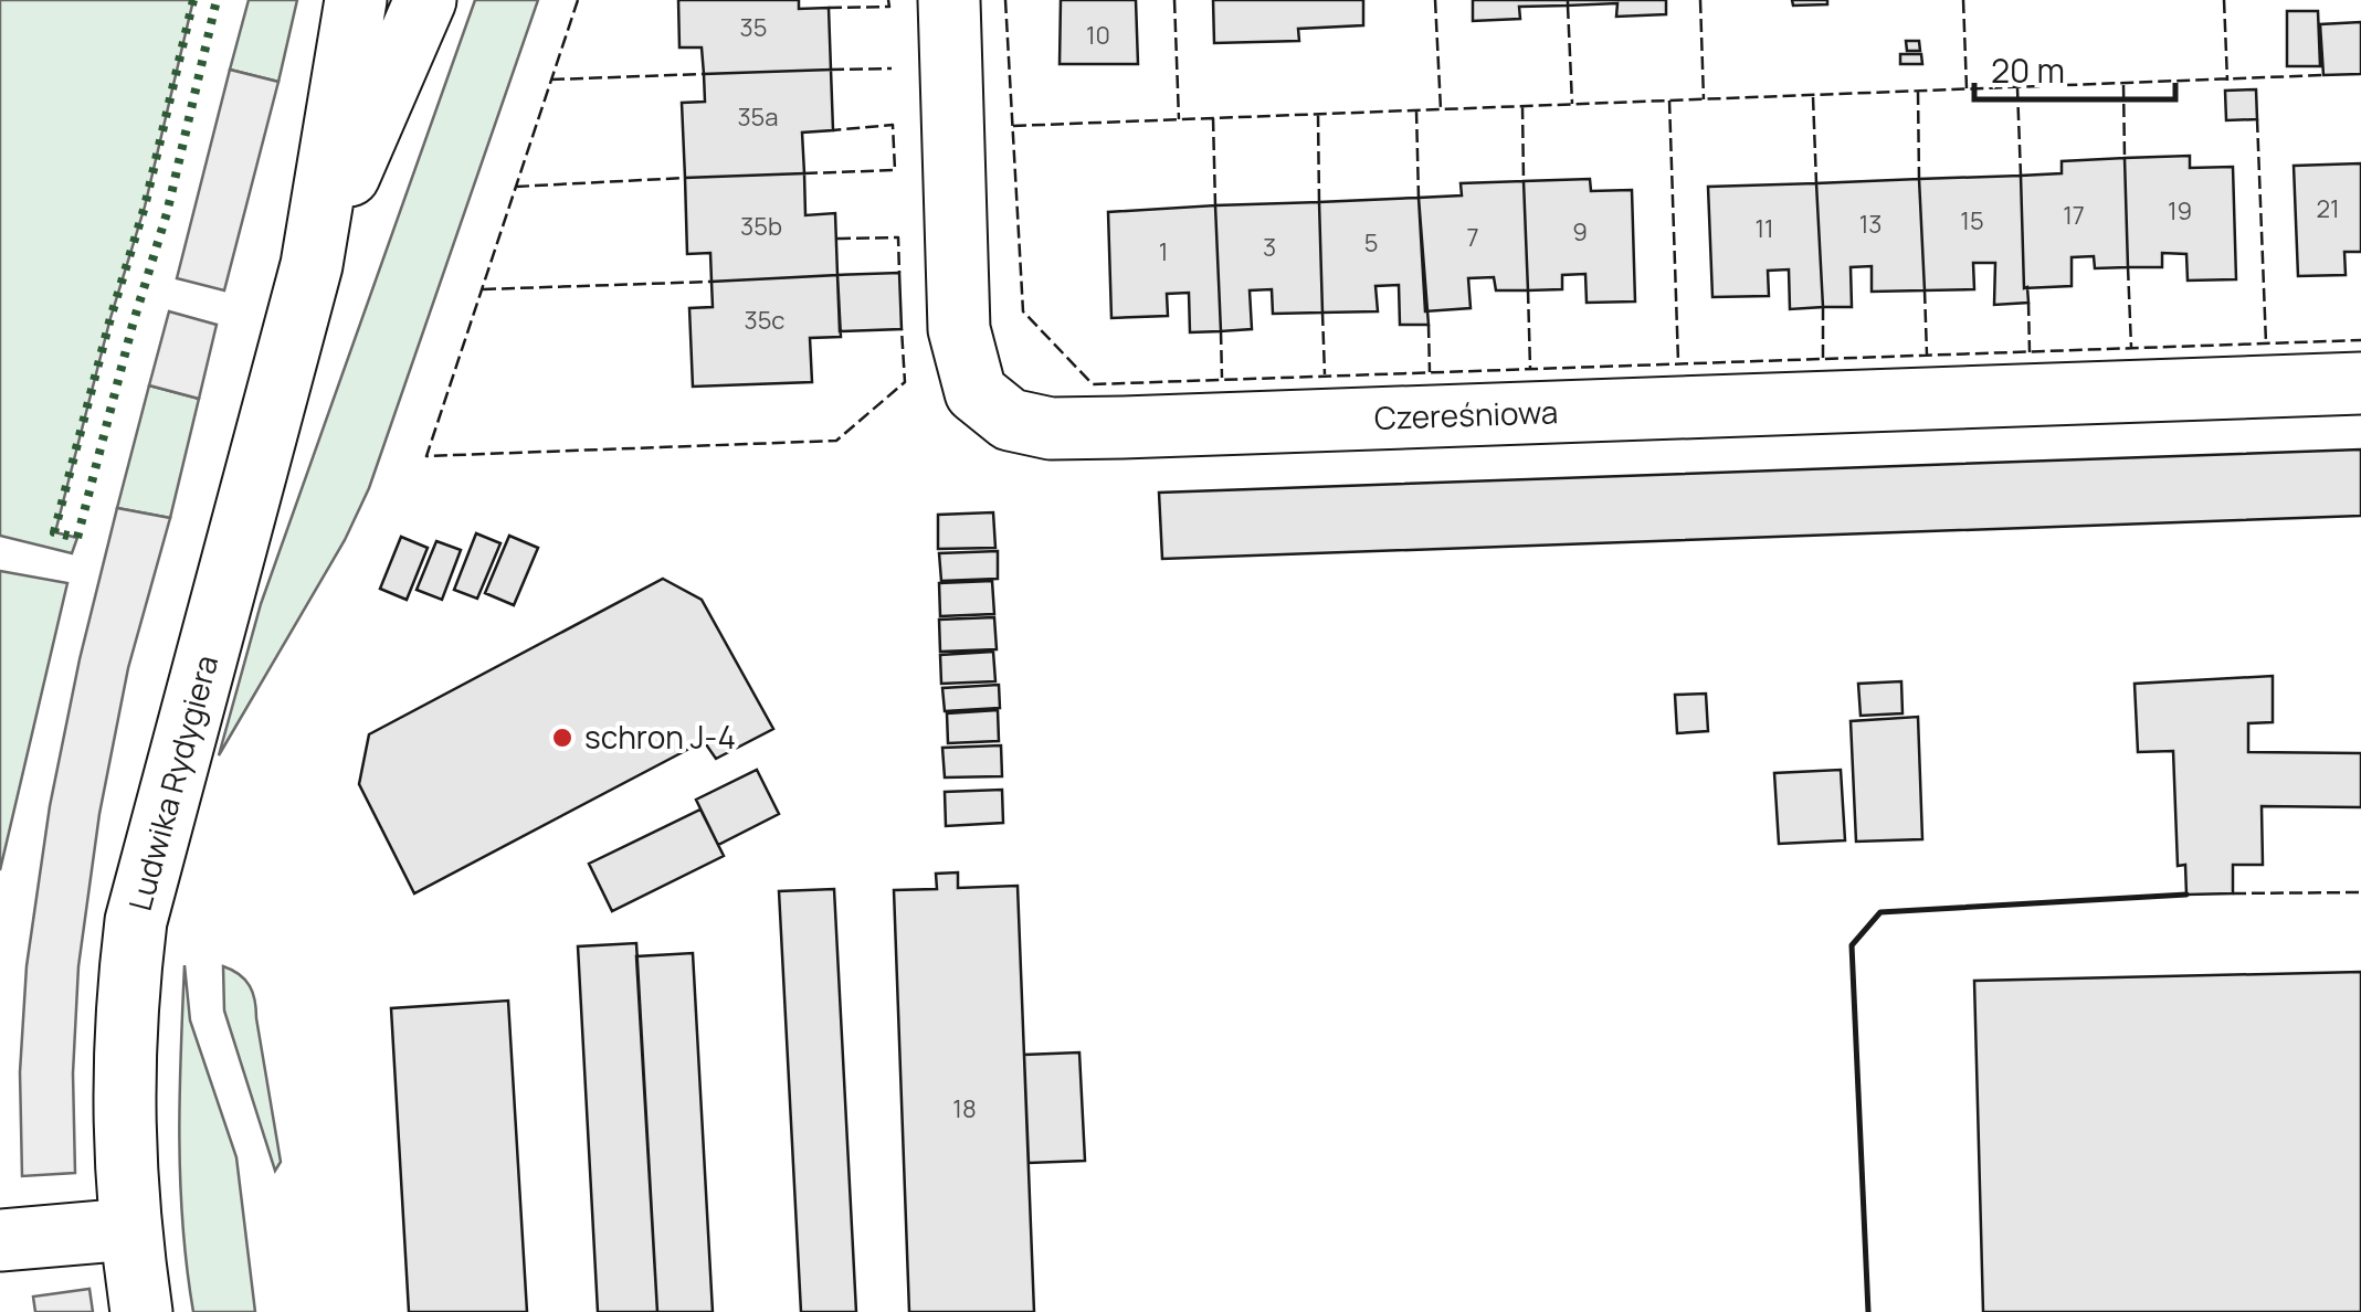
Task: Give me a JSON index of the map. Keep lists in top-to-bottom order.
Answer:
{
  "streets": {
    "street": ["Czereśniowa", "Ludwika Rydygiera"]
  },
  "places": ["schron J-4"],
  "house_numbers": [
    "35",
    "10",
    "35a",
    "21",
    "19",
    "17",
    "15",
    "13",
    "35b",
    "11",
    "9",
    "7",
    "5",
    "3",
    "1",
    "35c",
    "18"
  ],
  "scale_bar": "20 m"
}
